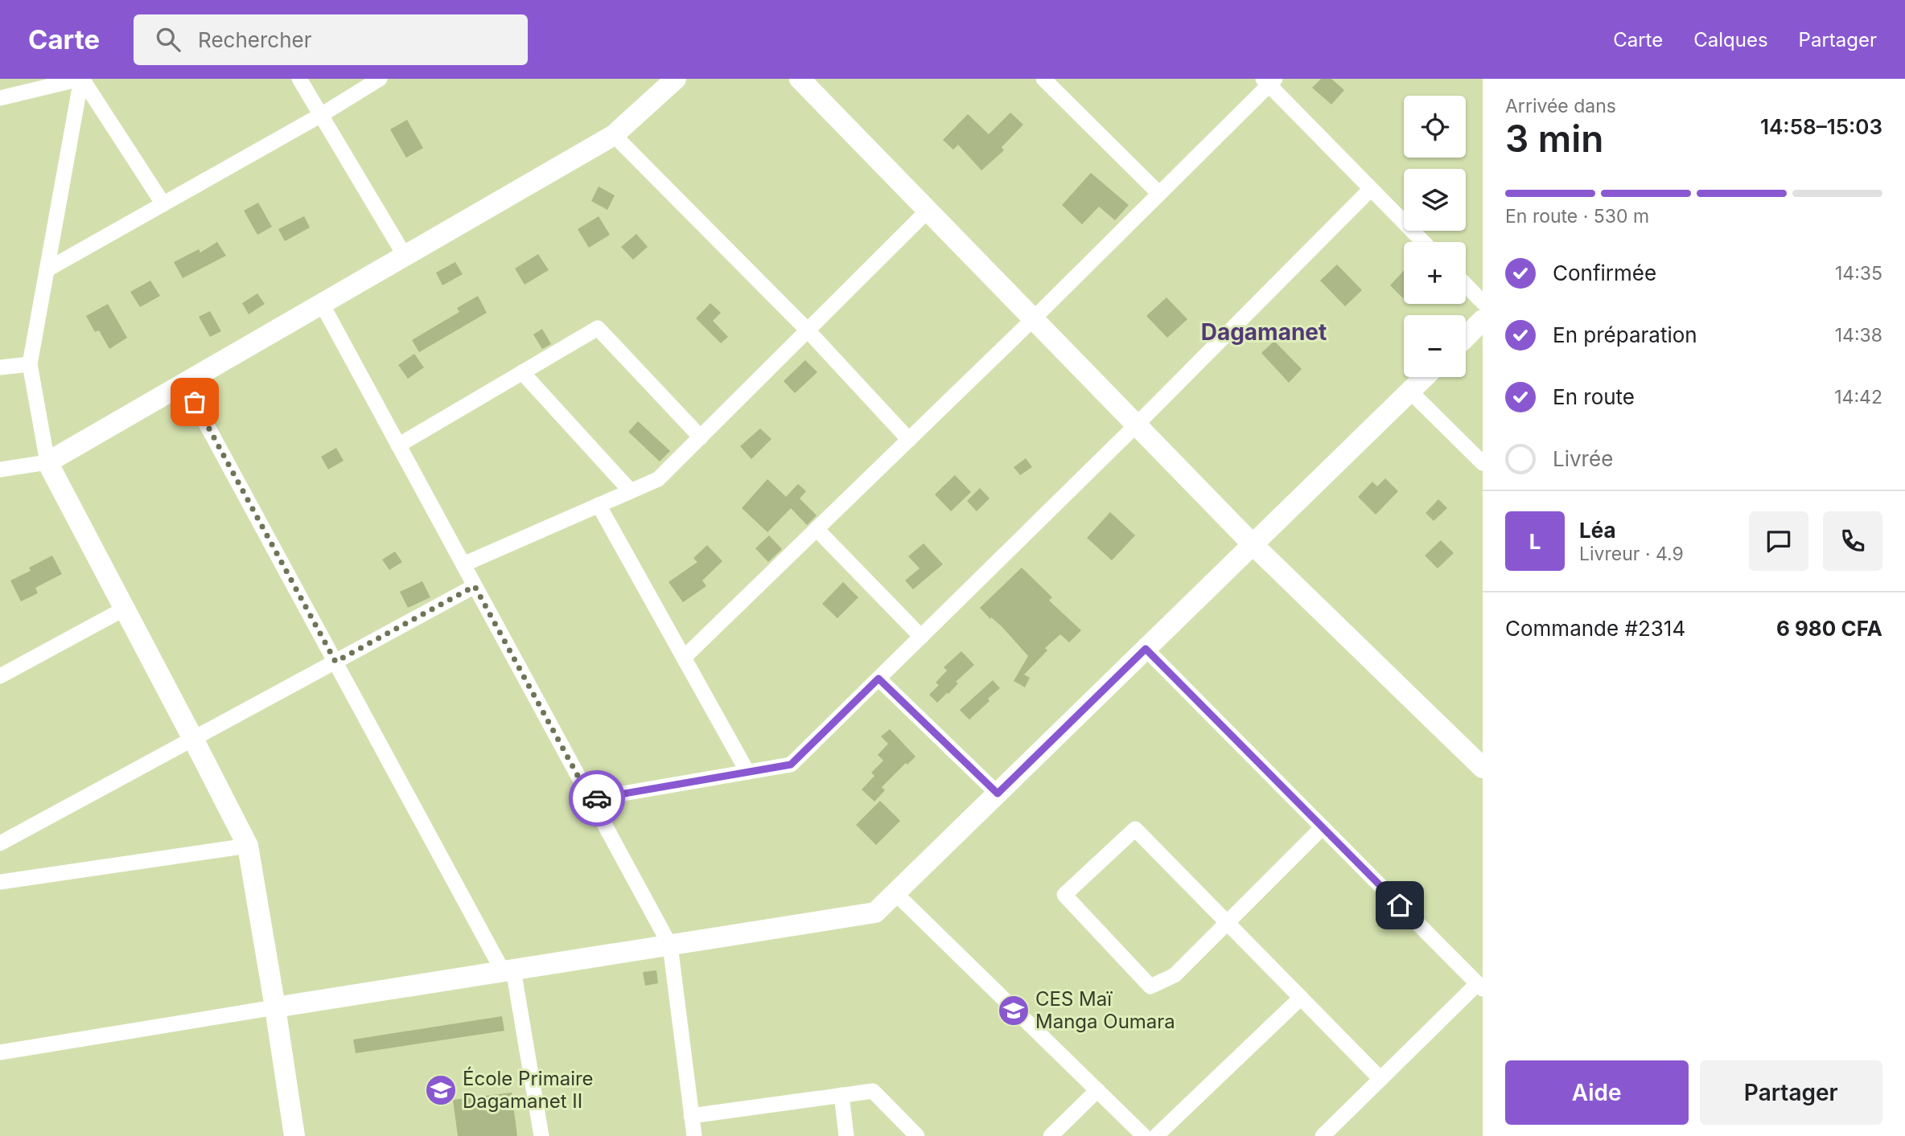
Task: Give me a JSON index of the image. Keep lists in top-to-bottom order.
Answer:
{
  "districts": ["Dagamanet"],
  "places": {
    "school or university": ["CES Maï Manga Oumara", "École Primaire Dagamanet II"]
  },
  "page": {
    "header": "Carte",
    "search": "Rechercher",
    "nav": ["Carte", "Calques", "Partager"],
    "heading": ["3 min", "Arrivée dans", "14:58–15:03"],
    "panel": [
      "Léa",
      "Livreur · 4.9",
      "Commande #2314",
      "6 980 CFA"
    ],
    "map_buttons": ["+", "−"],
    "bar": "En route · 530 m",
    "list": [
      ["Confirmée", "14:35"],
      ["En préparation", "14:38"],
      ["En route", "14:42"],
      "Livrée"
    ],
    "round": "L",
    "buttons": ["Aide", "Partager"]
  }
}
